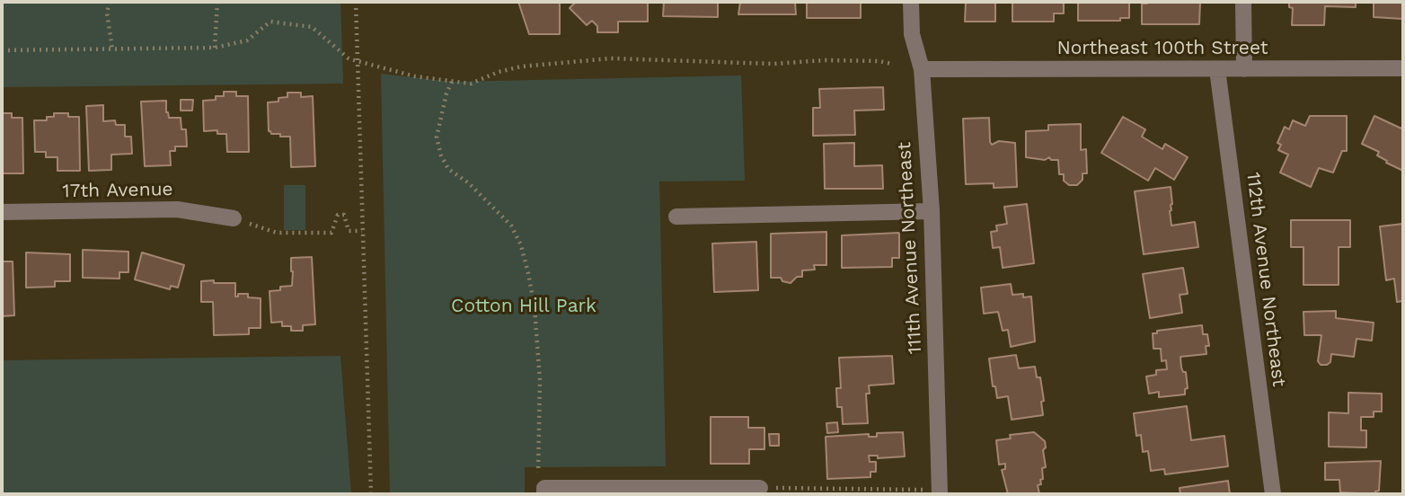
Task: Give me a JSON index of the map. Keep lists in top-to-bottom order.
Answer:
{
  "streets": {
    "street": [
      "Northeast 100th Street",
      "17th Avenue",
      "111th Avenue Northeast",
      "112th Avenue Northeast"
    ]
  },
  "crossings": [
    ["Northeast 100th Street", "111th Avenue Northeast"],
    ["Northeast 100th Street", "112th Avenue Northeast"]
  ],
  "parks": ["Cotton Hill Park"]
}
